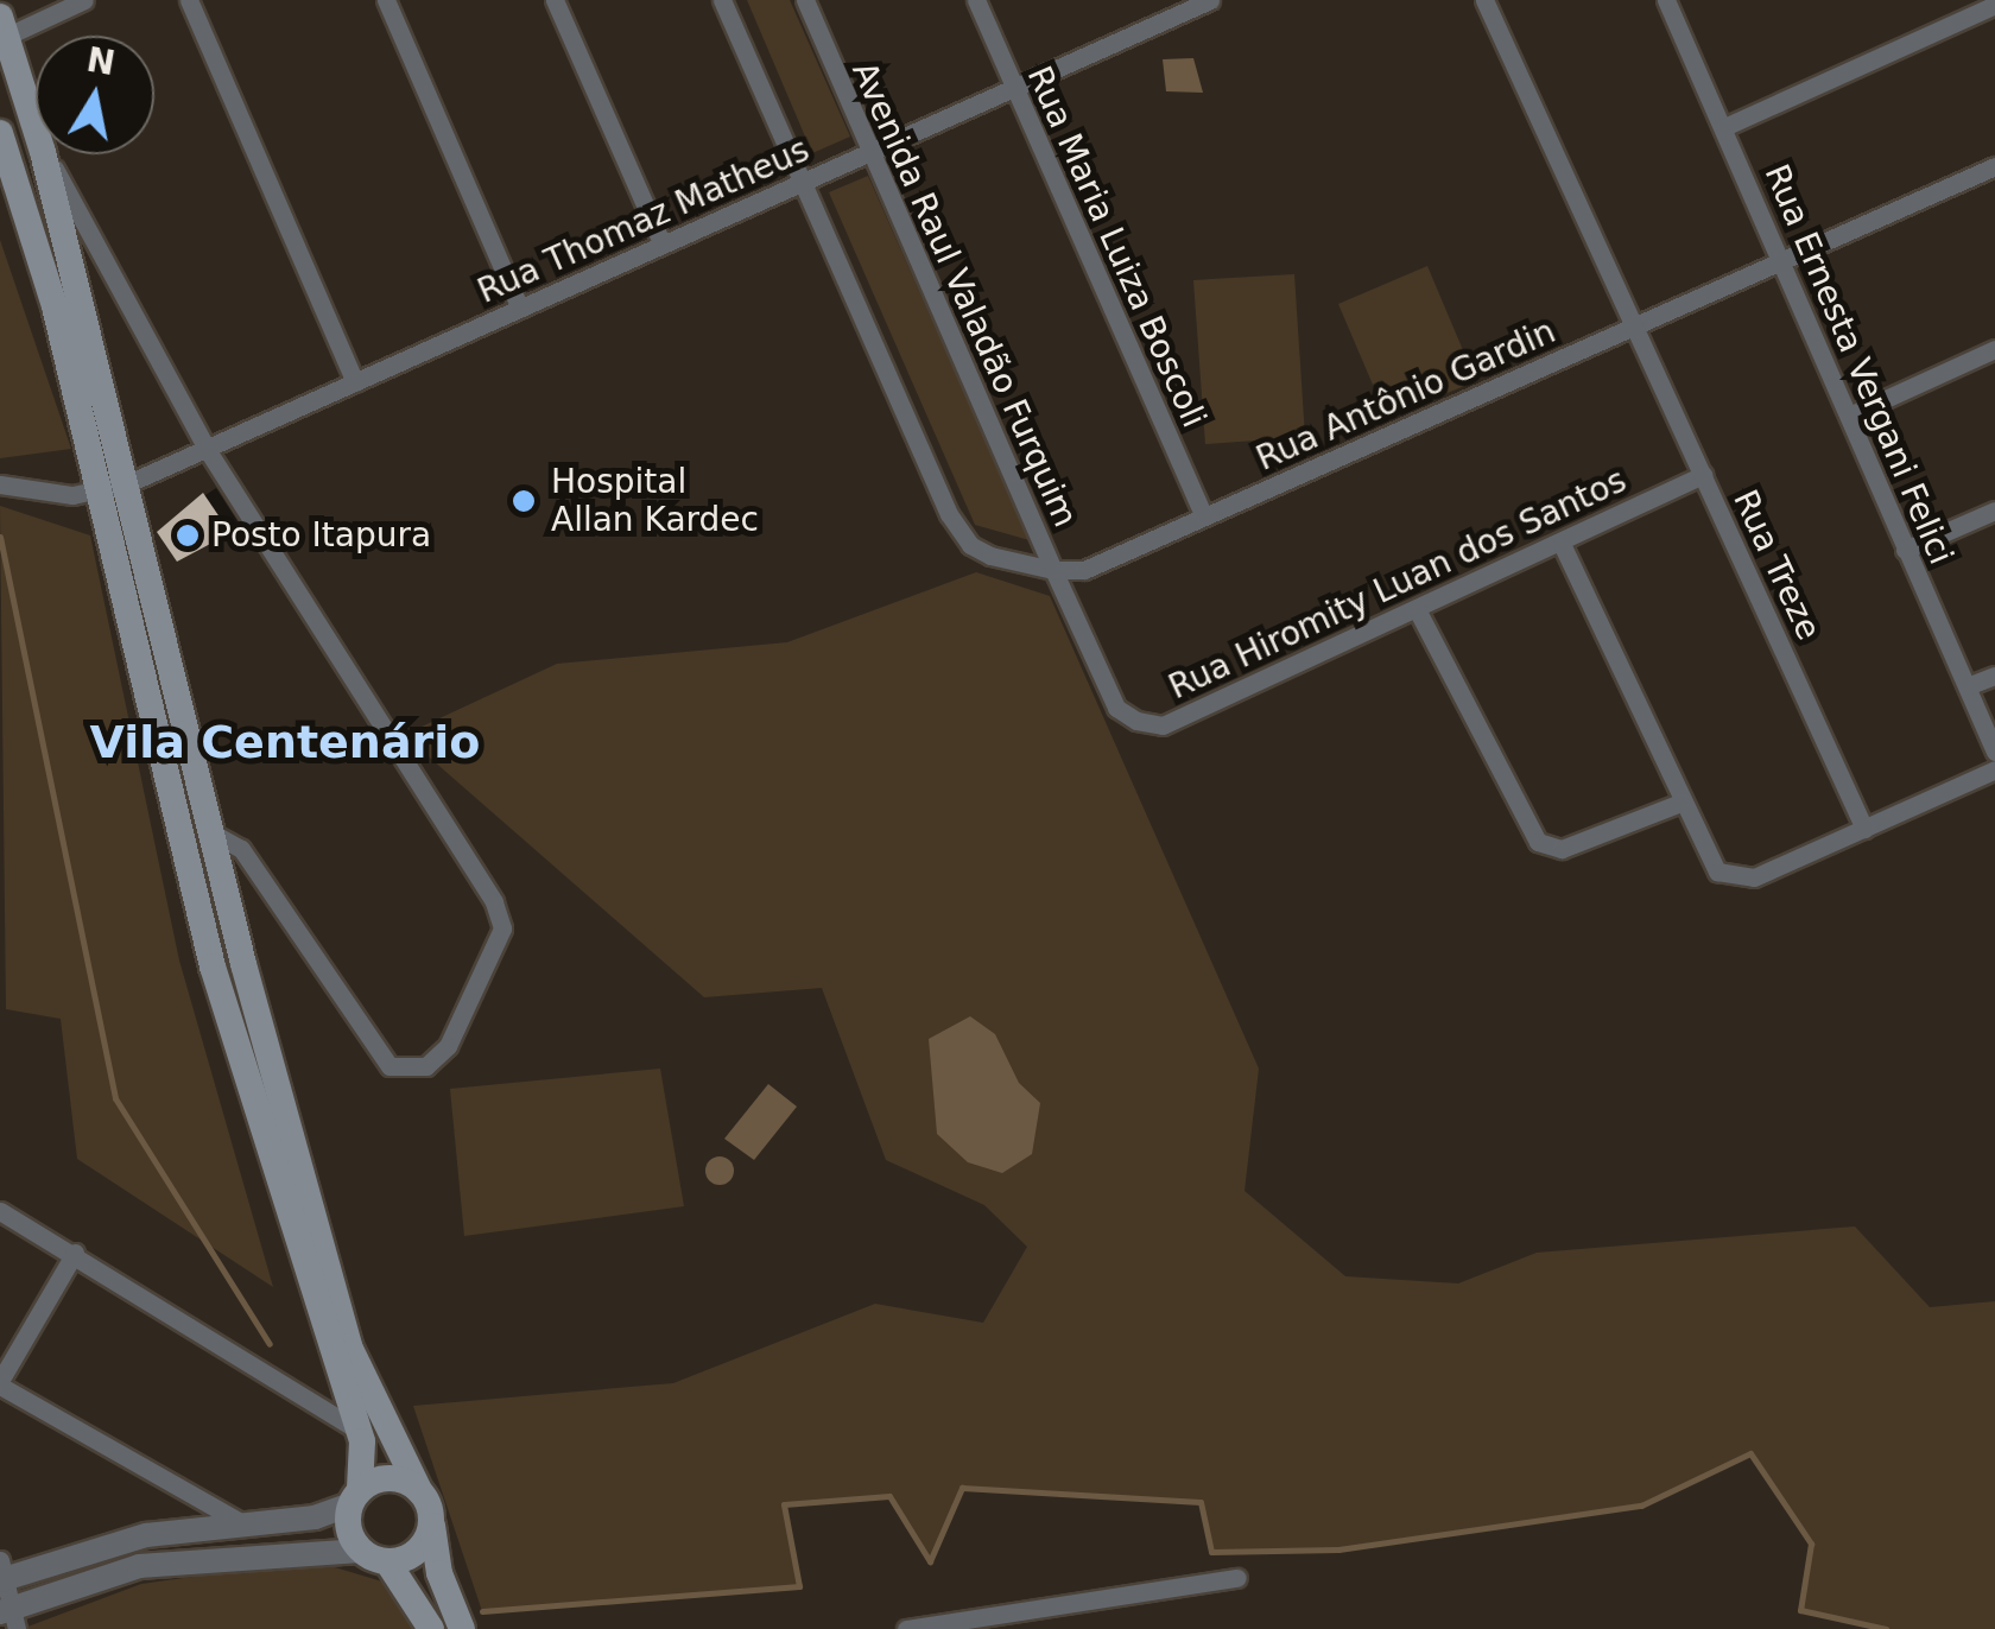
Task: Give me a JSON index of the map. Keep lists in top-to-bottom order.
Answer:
{
  "streets": {
    "street": [
      "Rua Thomaz Matheus",
      "Rua Maria Luiza Boscoli",
      "Avenida Raul Valadão Furquim",
      "Rua Ernesta Vergani Felici",
      "Rua Antônio Gardin",
      "Rua Treze",
      "Rua Hiromity Luan dos Santos"
    ]
  },
  "crossings": [
    ["Rua Thomaz Matheus", "Rua Maria Luiza Boscoli"],
    ["Rua Thomaz Matheus", "Avenida Raul Valadão Furquim"],
    ["Rua Maria Luiza Boscoli", "Rua Antônio Gardin"],
    ["Avenida Raul Valadão Furquim", "Rua Antônio Gardin"],
    ["Avenida Raul Valadão Furquim", "Rua Hiromity Luan dos Santos"],
    ["Rua Ernesta Vergani Felici", "Rua Antônio Gardin"],
    ["Rua Antônio Gardin", "Rua Treze"],
    ["Rua Antônio Gardin", "Rua Hiromity Luan dos Santos"],
    ["Rua Treze", "Rua Hiromity Luan dos Santos"]
  ],
  "districts": ["Vila Centenário"],
  "places": ["Hospital Allan Kardec", "Posto Itapura"],
  "north": "top"
}
